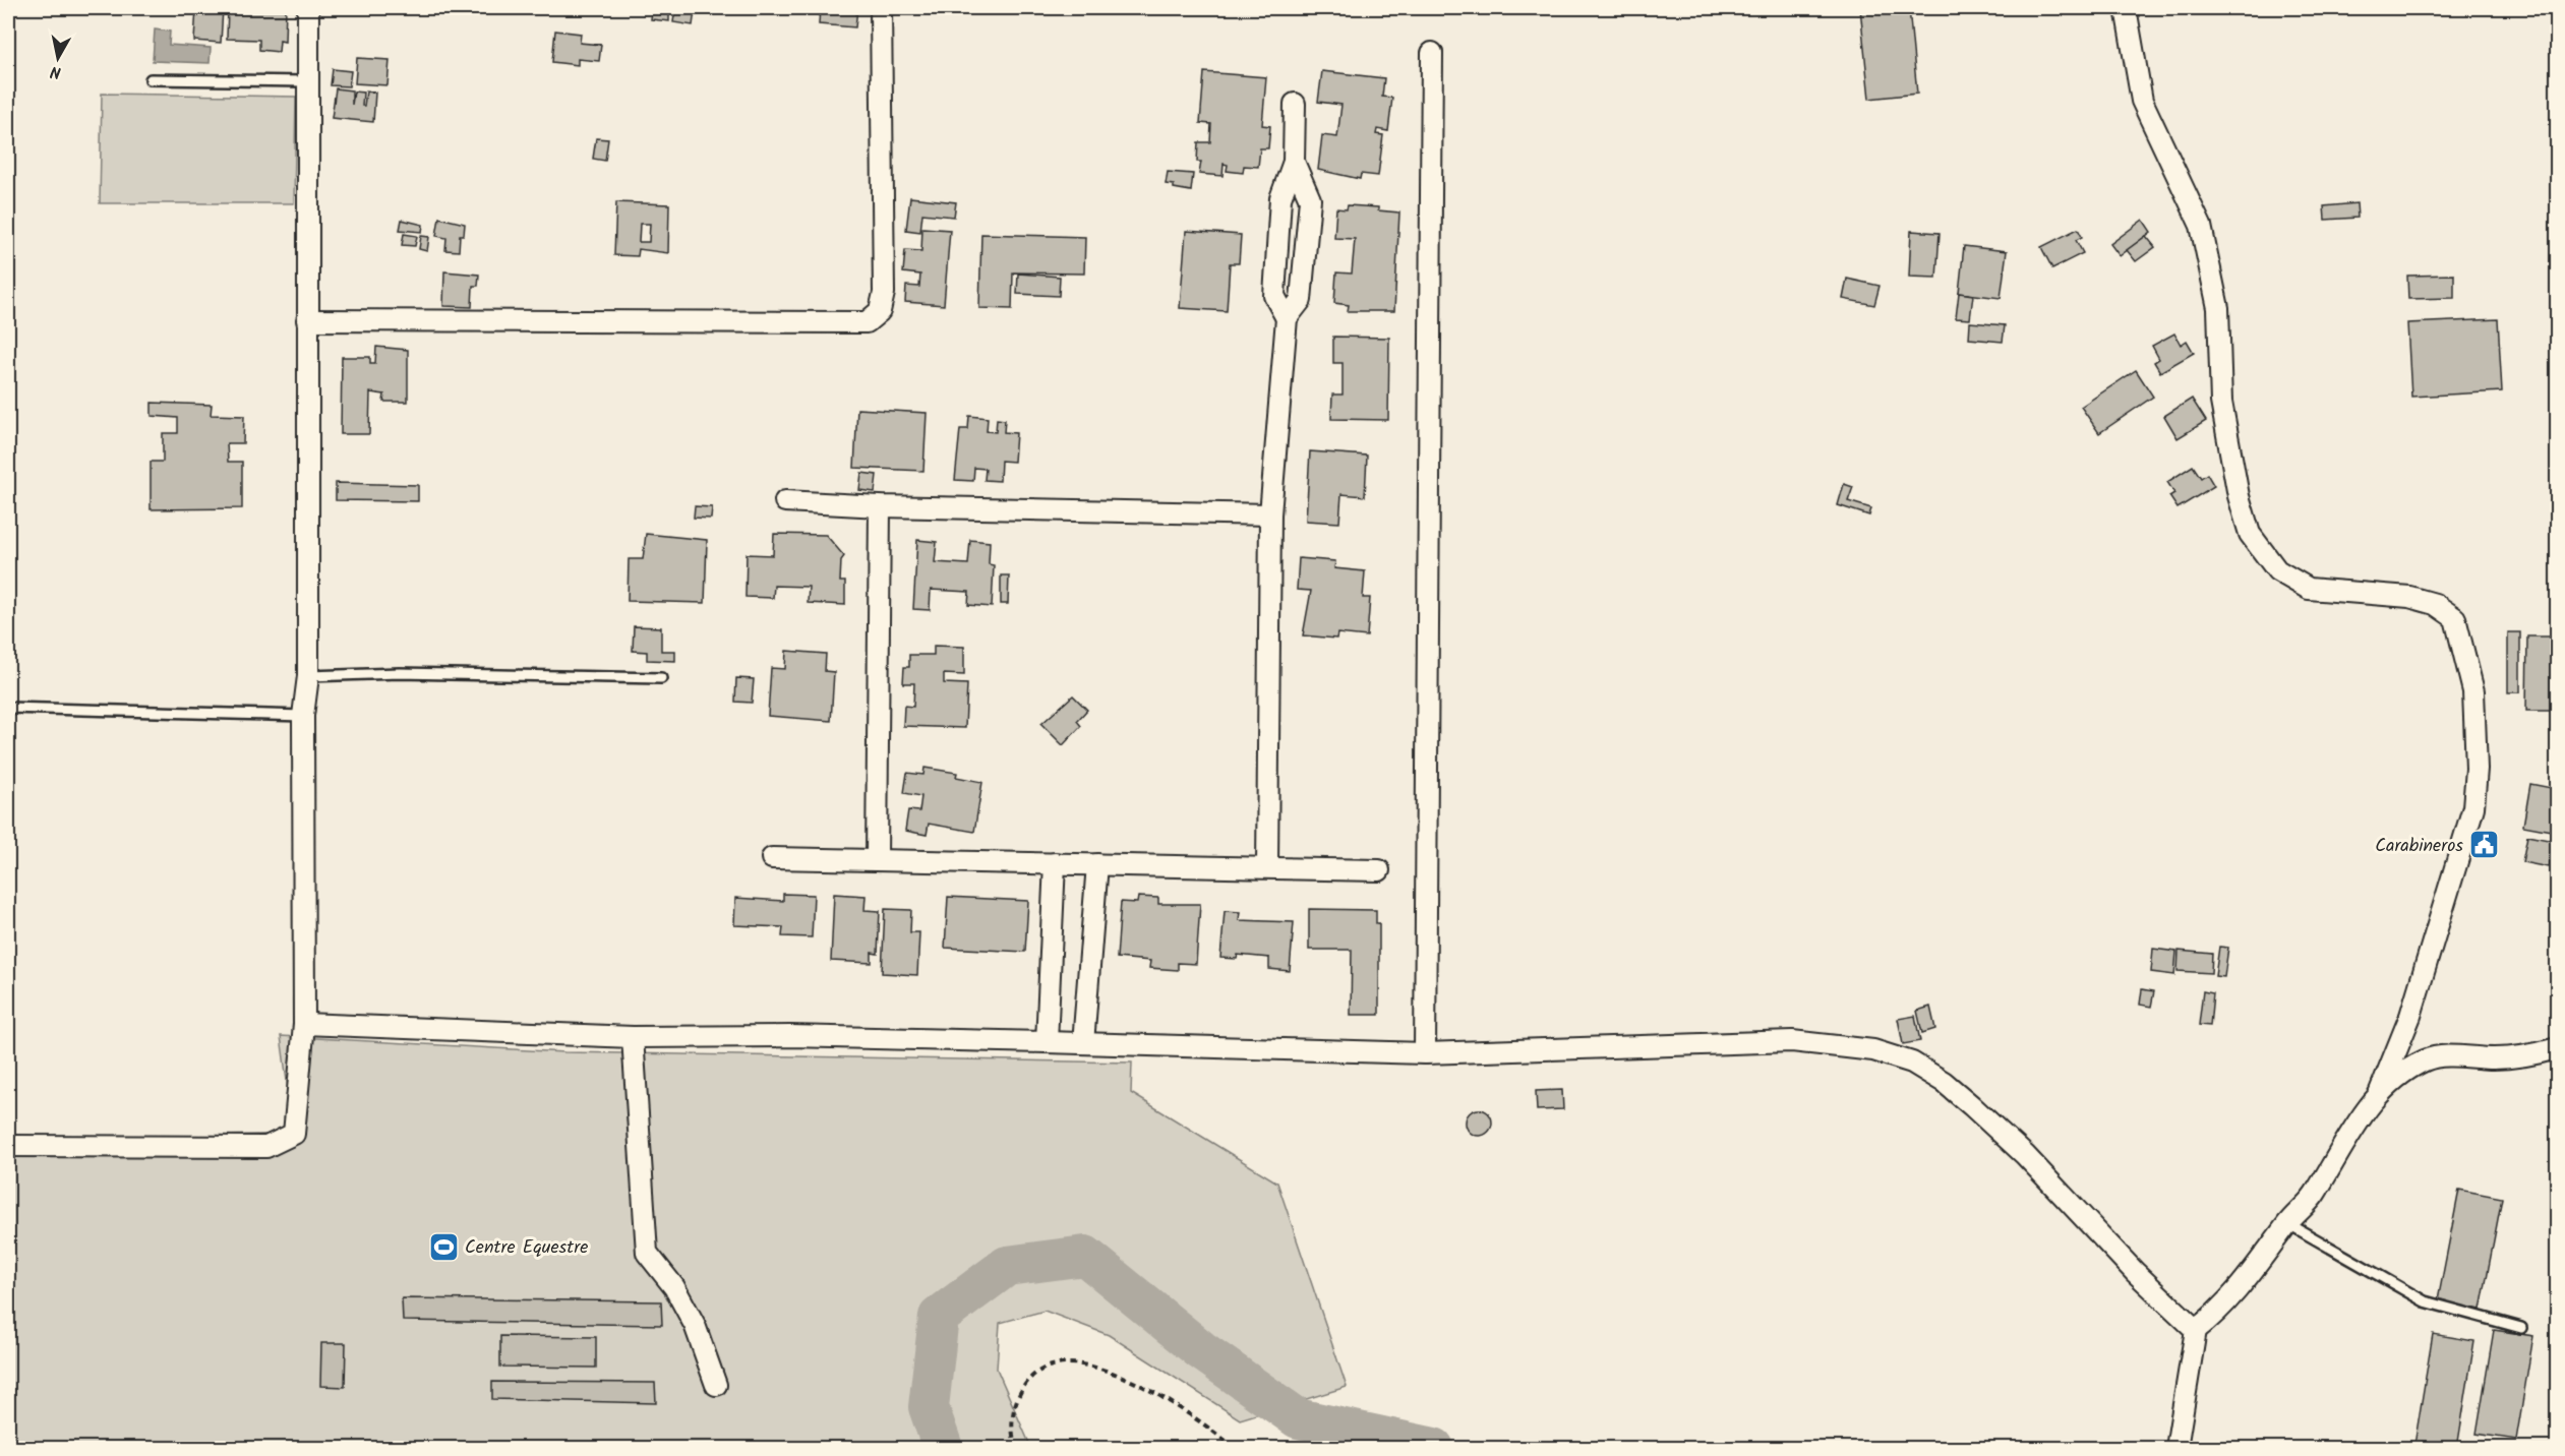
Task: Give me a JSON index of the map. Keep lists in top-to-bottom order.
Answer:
{
  "places": {
    "public building": ["Carabineros"],
    "sports": ["Centre Equestre"]
  },
  "north": "bottom"
}
